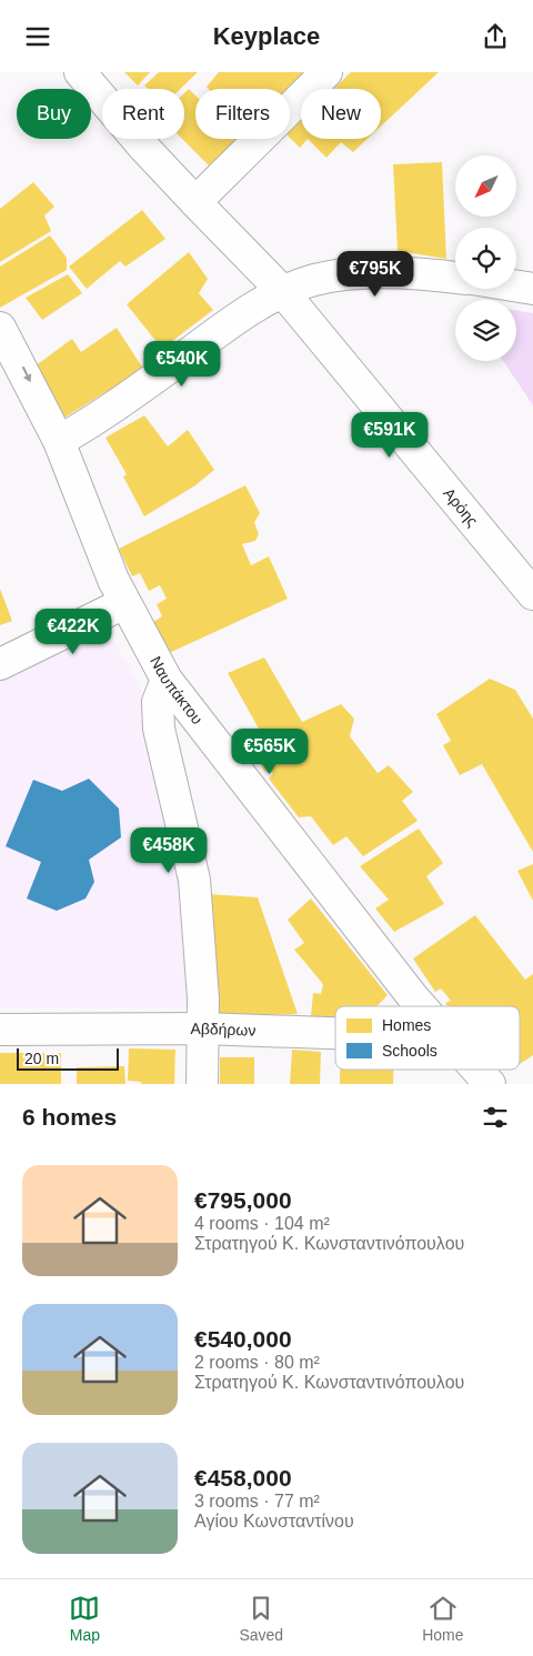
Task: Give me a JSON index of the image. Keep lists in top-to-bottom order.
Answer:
{
  "streets": {
    "street": ["Αρόης", "Ναυπάκτου", "Αβδήρων"]
  },
  "legend": ["Homes", "Schools"],
  "scale_bar": "20 m",
  "north": "bottom left",
  "page": {
    "header": "Keyplace",
    "chip": [
      "Buy",
      "Rent",
      "Filters",
      "New"
    ],
    "price": [
      "€795K",
      "€540K",
      "€591K",
      "€422K",
      "€565K",
      "€458K"
    ],
    "scale": "20 m",
    "heading": "6 homes",
    "list": [
      {
        "name": "€795,000",
        "note": "4 rooms · 104 m² · Στρατηγού Κ. Κωνσταντινόπουλου"
      },
      {
        "name": "€540,000",
        "note": "2 rooms · 80 m² · Στρατηγού Κ. Κωνσταντινόπουλου"
      },
      {
        "name": "€458,000",
        "note": "3 rooms · 77 m² · Αγίου Κωνσταντίνου"
      }
    ],
    "tabs": ["Map", "Saved", "Home"]
  }
}
